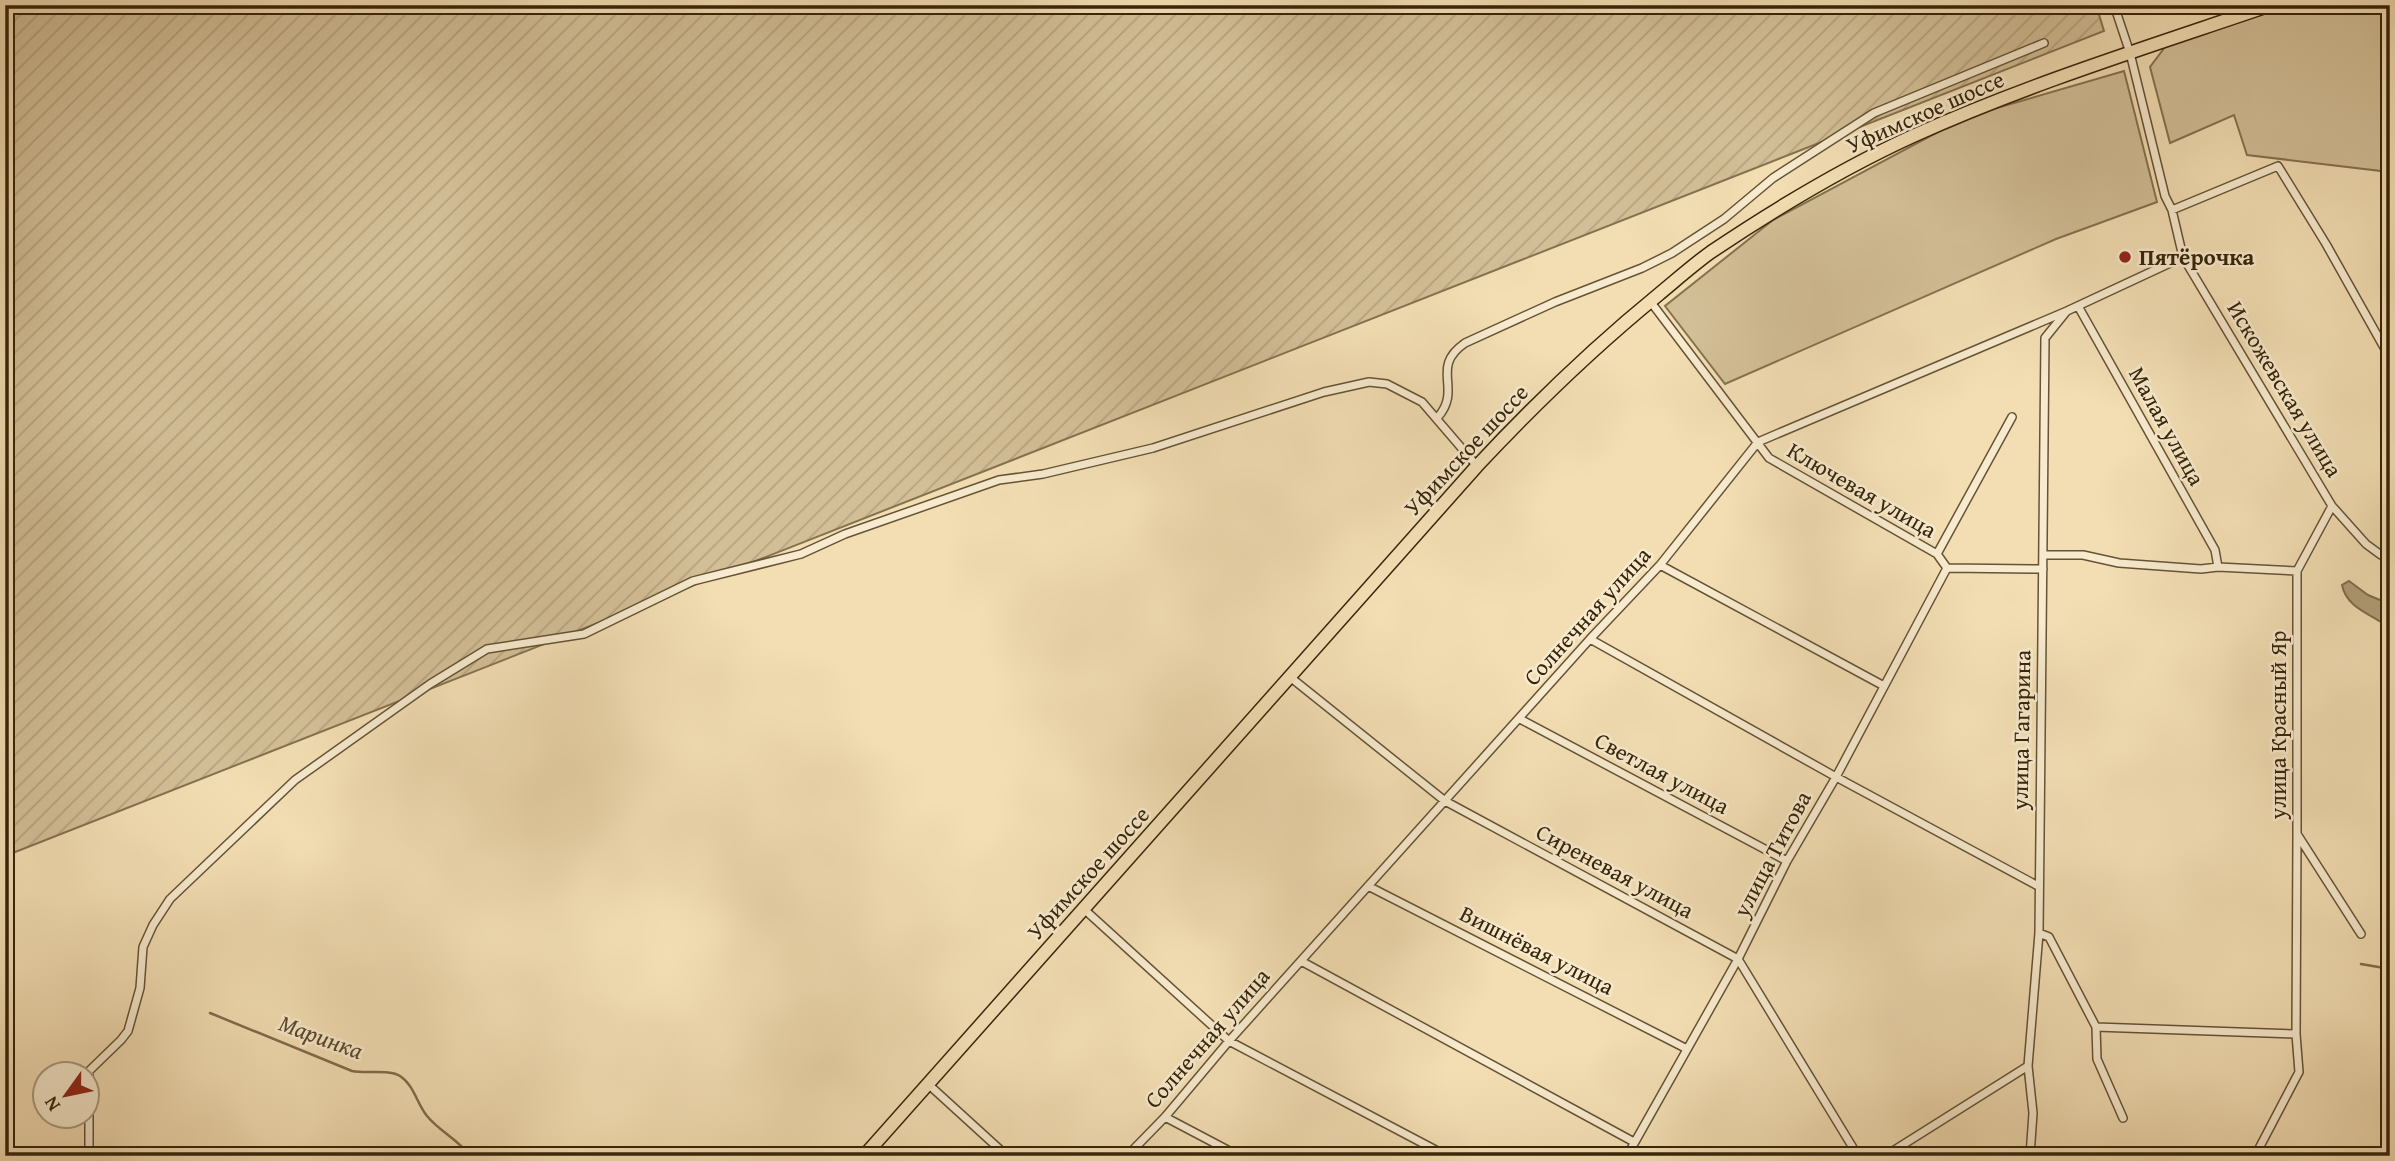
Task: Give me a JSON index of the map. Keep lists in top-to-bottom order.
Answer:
{
  "streets": {
    "main road": ["Уфимское шоссе"],
    "street": [
      "Искожевская улица",
      "Малая улица",
      "Ключевая улица",
      "Солнечная улица",
      "улица Красный Яр",
      "улица Гагарина",
      "Светлая улица",
      "улица Титова",
      "Сиреневая улица",
      "Вишнёвая улица"
    ]
  },
  "crossings": [
    ["Уфимское шоссе", "Искожевская улица"],
    ["Уфимское шоссе", "Ключевая улица"],
    ["Уфимское шоссе", "Сиреневая улица"],
    ["Искожевская улица", "Солнечная улица"],
    ["Искожевская улица", "улица Красный Яр"],
    ["Малая улица", "Солнечная улица"],
    ["Ключевая улица", "Солнечная улица"],
    ["Ключевая улица", "улица Гагарина"],
    ["Ключевая улица", "улица Титова"],
    ["Солнечная улица", "улица Гагарина"],
    ["Солнечная улица", "Светлая улица"],
    ["Солнечная улица", "Сиреневая улица"],
    ["Солнечная улица", "Вишнёвая улица"],
    ["Светлая улица", "улица Титова"],
    ["улица Титова", "Сиреневая улица"],
    ["улица Титова", "Вишнёвая улица"]
  ],
  "water": ["Маринка"],
  "places": ["Пятёрочка"],
  "north": "bottom left"
}
